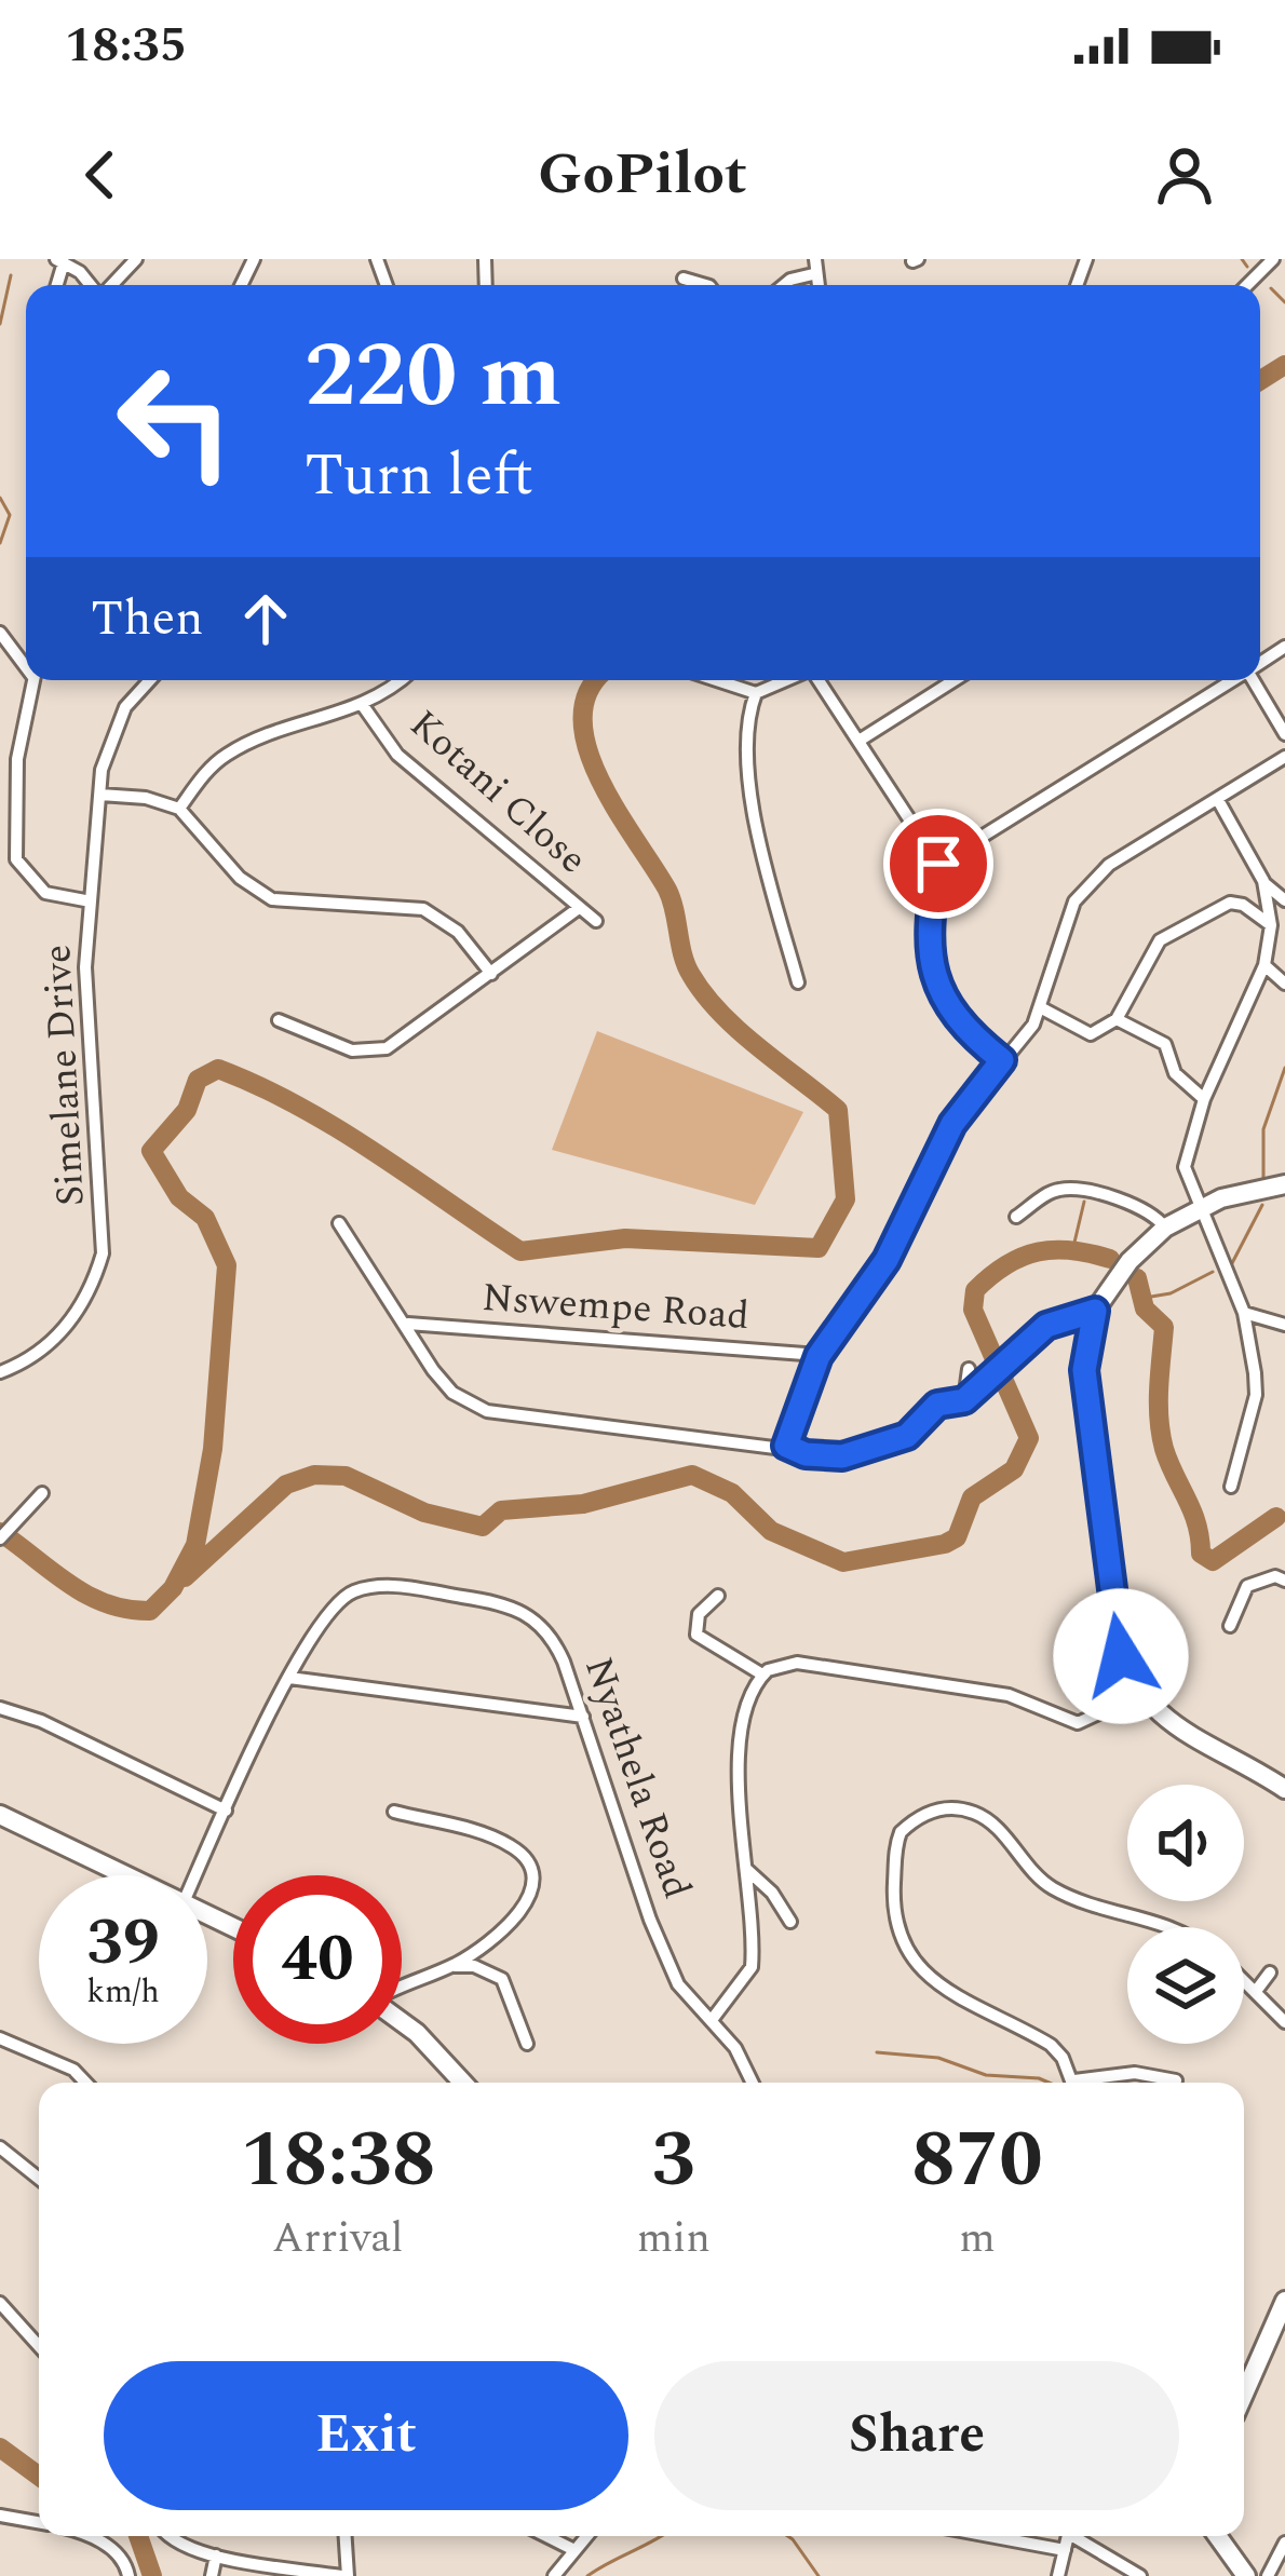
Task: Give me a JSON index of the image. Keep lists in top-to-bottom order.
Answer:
{
  "streets": {
    "street": [
      "Kotani Close",
      "Simelane Drive",
      "Nswempe Road",
      "Nyathela Road"
    ]
  },
  "page": {
    "status": "18:35",
    "header": "GoPilot",
    "turn": ["220 m", "Turn left"],
    "then": "Then",
    "speed": "39 km/h",
    "limit": "40",
    "eta": [
      "18:38",
      "Arrival",
      "3",
      "min",
      "870",
      "m"
    ],
    "buttons": ["Exit", "Share"]
  }
}
